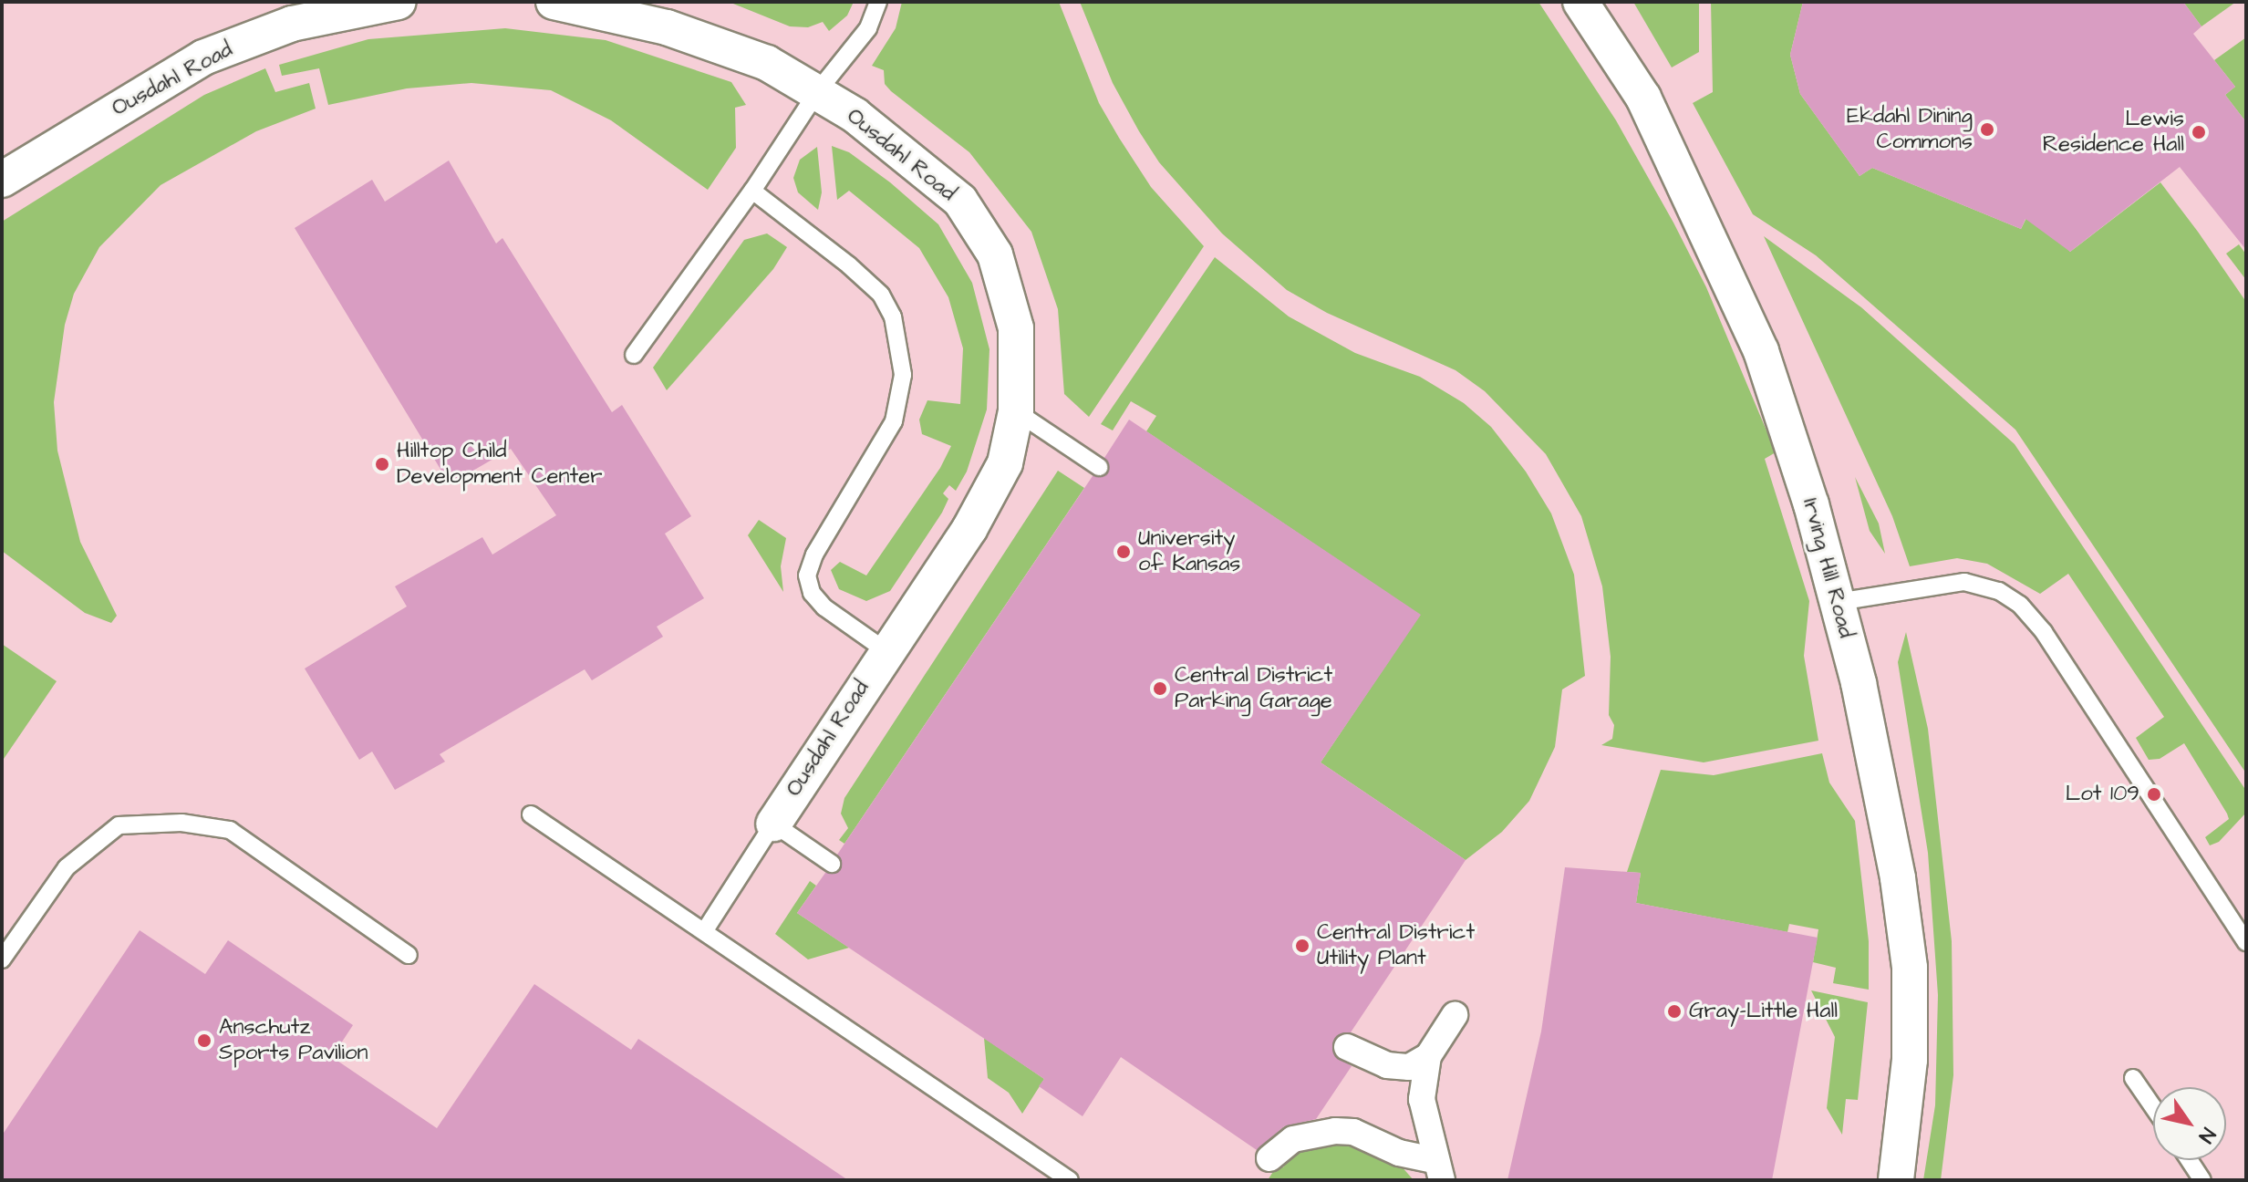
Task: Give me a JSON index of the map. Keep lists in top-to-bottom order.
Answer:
{
  "streets": {
    "street": ["Ousdahl Road", "Irving Hill Road"]
  },
  "places": [
    "Ekdahl Dining Commons",
    "Lewis Residence Hall",
    "Hilltop Child Development Center",
    "University of Kansas",
    "Central District Parking Garage",
    "Lot 109",
    "Central District Utility Plant",
    "Gray-Little Hall",
    "Anschutz Sports Pavilion"
  ],
  "north": "bottom right"
}
